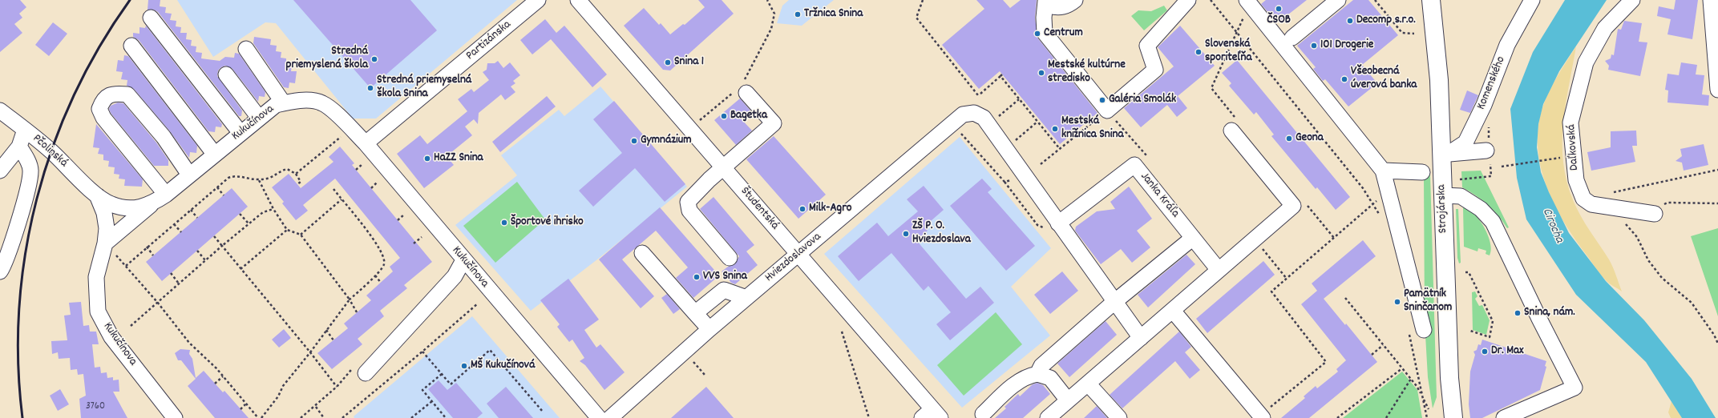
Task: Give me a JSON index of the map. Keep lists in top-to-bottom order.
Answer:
{
  "streets": {
    "main road": ["Strojárska"],
    "street": [
      "Partizánska",
      "Komenského",
      "Kukučínova",
      "Daľkovská",
      "Pčolinská",
      "Janka Kráľa",
      "Študentská",
      "Hviezdoslavova"
    ]
  },
  "crossings": [
    ["Partizánska", "Kukučínova"],
    ["Komenského", "Strojárska"],
    ["Kukučínova", "Pčolinská"],
    ["Študentská", "Hviezdoslavova"]
  ],
  "water": ["Cirocha"],
  "places": [
    "ČSOB",
    "Tržnica Snina",
    "Decomp s.r.o.",
    "Centrum",
    "101 Drogerie",
    "Slovenská sporiteľňa",
    "Stredná priemyslená škola",
    "Snina 1",
    "Mestské kultúrne stredisko",
    "Všeobecná úverová banka",
    "Stredná priemyselná škola Snina",
    "Galéria Smolák",
    "Bagetka",
    "Mestská knižnica Snina",
    "Geona",
    "Gymnázium",
    "HaZZ Snina",
    "Milk-Agro",
    "Športové ihrisko",
    "ZŠ P. O. Hviezdoslava",
    "VVS Snina",
    "Pamätník Sninčanom",
    "Snina, nám.",
    "Dr. Max",
    "MŠ Kukučínová"
  ],
  "house_numbers": ["3760"]
}
